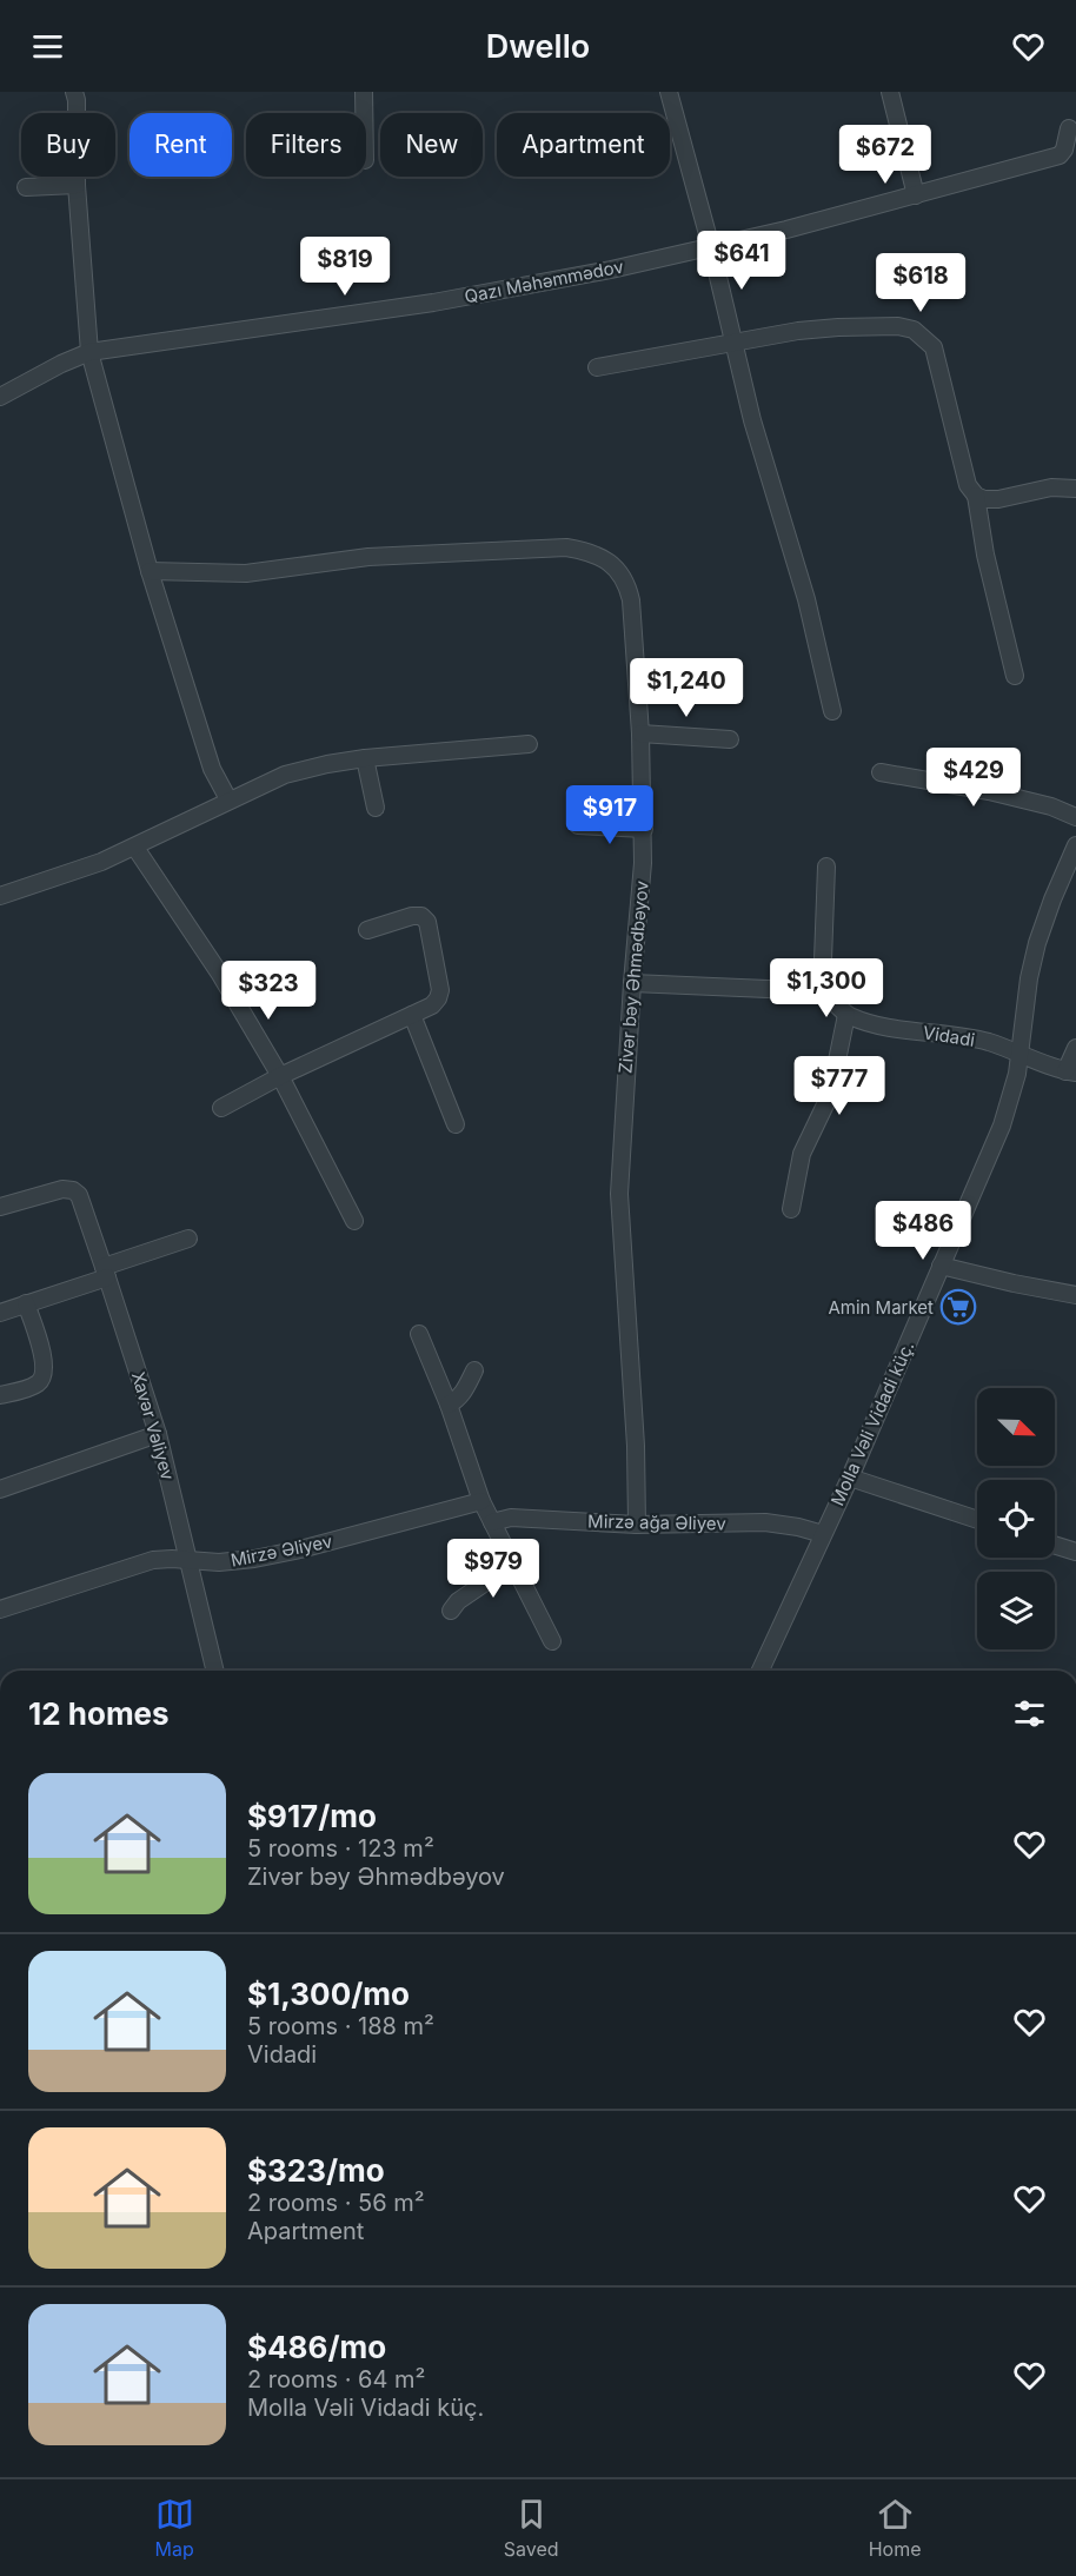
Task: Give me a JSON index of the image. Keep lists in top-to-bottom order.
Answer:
{
  "streets": {
    "street": [
      "Qazı Məhəmmədov",
      "Zivər bəy Əhmədbəyov",
      "Vidadi",
      "Molla Vəli Vidadi küç.",
      "Xavər Vəliyev",
      "Mirzə ağa Əliyev",
      "Mirzə Əliyev"
    ]
  },
  "crossings": [
    ["Zivər bəy Əhmədbəyov", "Mirzə ağa Əliyev"],
    ["Vidadi", "Molla Vəli Vidadi küç."],
    ["Molla Vəli Vidadi küç.", "Mirzə ağa Əliyev"],
    ["Xavər Vəliyev", "Mirzə Əliyev"]
  ],
  "places": {
    "supermarket": ["Amin Market"]
  },
  "north": "bottom right",
  "page": {
    "header": "Dwello",
    "chip": [
      "Buy",
      "Rent",
      "Filters",
      "New",
      "Apartment"
    ],
    "price": [
      "$672",
      "$641",
      "$819",
      "$618",
      "$1,240",
      "$429",
      "$917",
      "$1,300",
      "$323",
      "$777",
      "$486",
      "$979"
    ],
    "heading": "12 homes",
    "list": [
      {
        "name": "$917/mo",
        "note": "5 rooms · 123 m² · Zivər bəy Əhmədbəyov"
      },
      {
        "name": "$1,300/mo",
        "note": "5 rooms · 188 m² · Vidadi"
      },
      {
        "name": "$323/mo",
        "note": "2 rooms · 56 m² · Apartment"
      },
      {
        "name": "$486/mo",
        "note": "2 rooms · 64 m² · Molla Vəli Vidadi küç."
      }
    ],
    "tabs": ["Map", "Saved", "Home"]
  }
}
